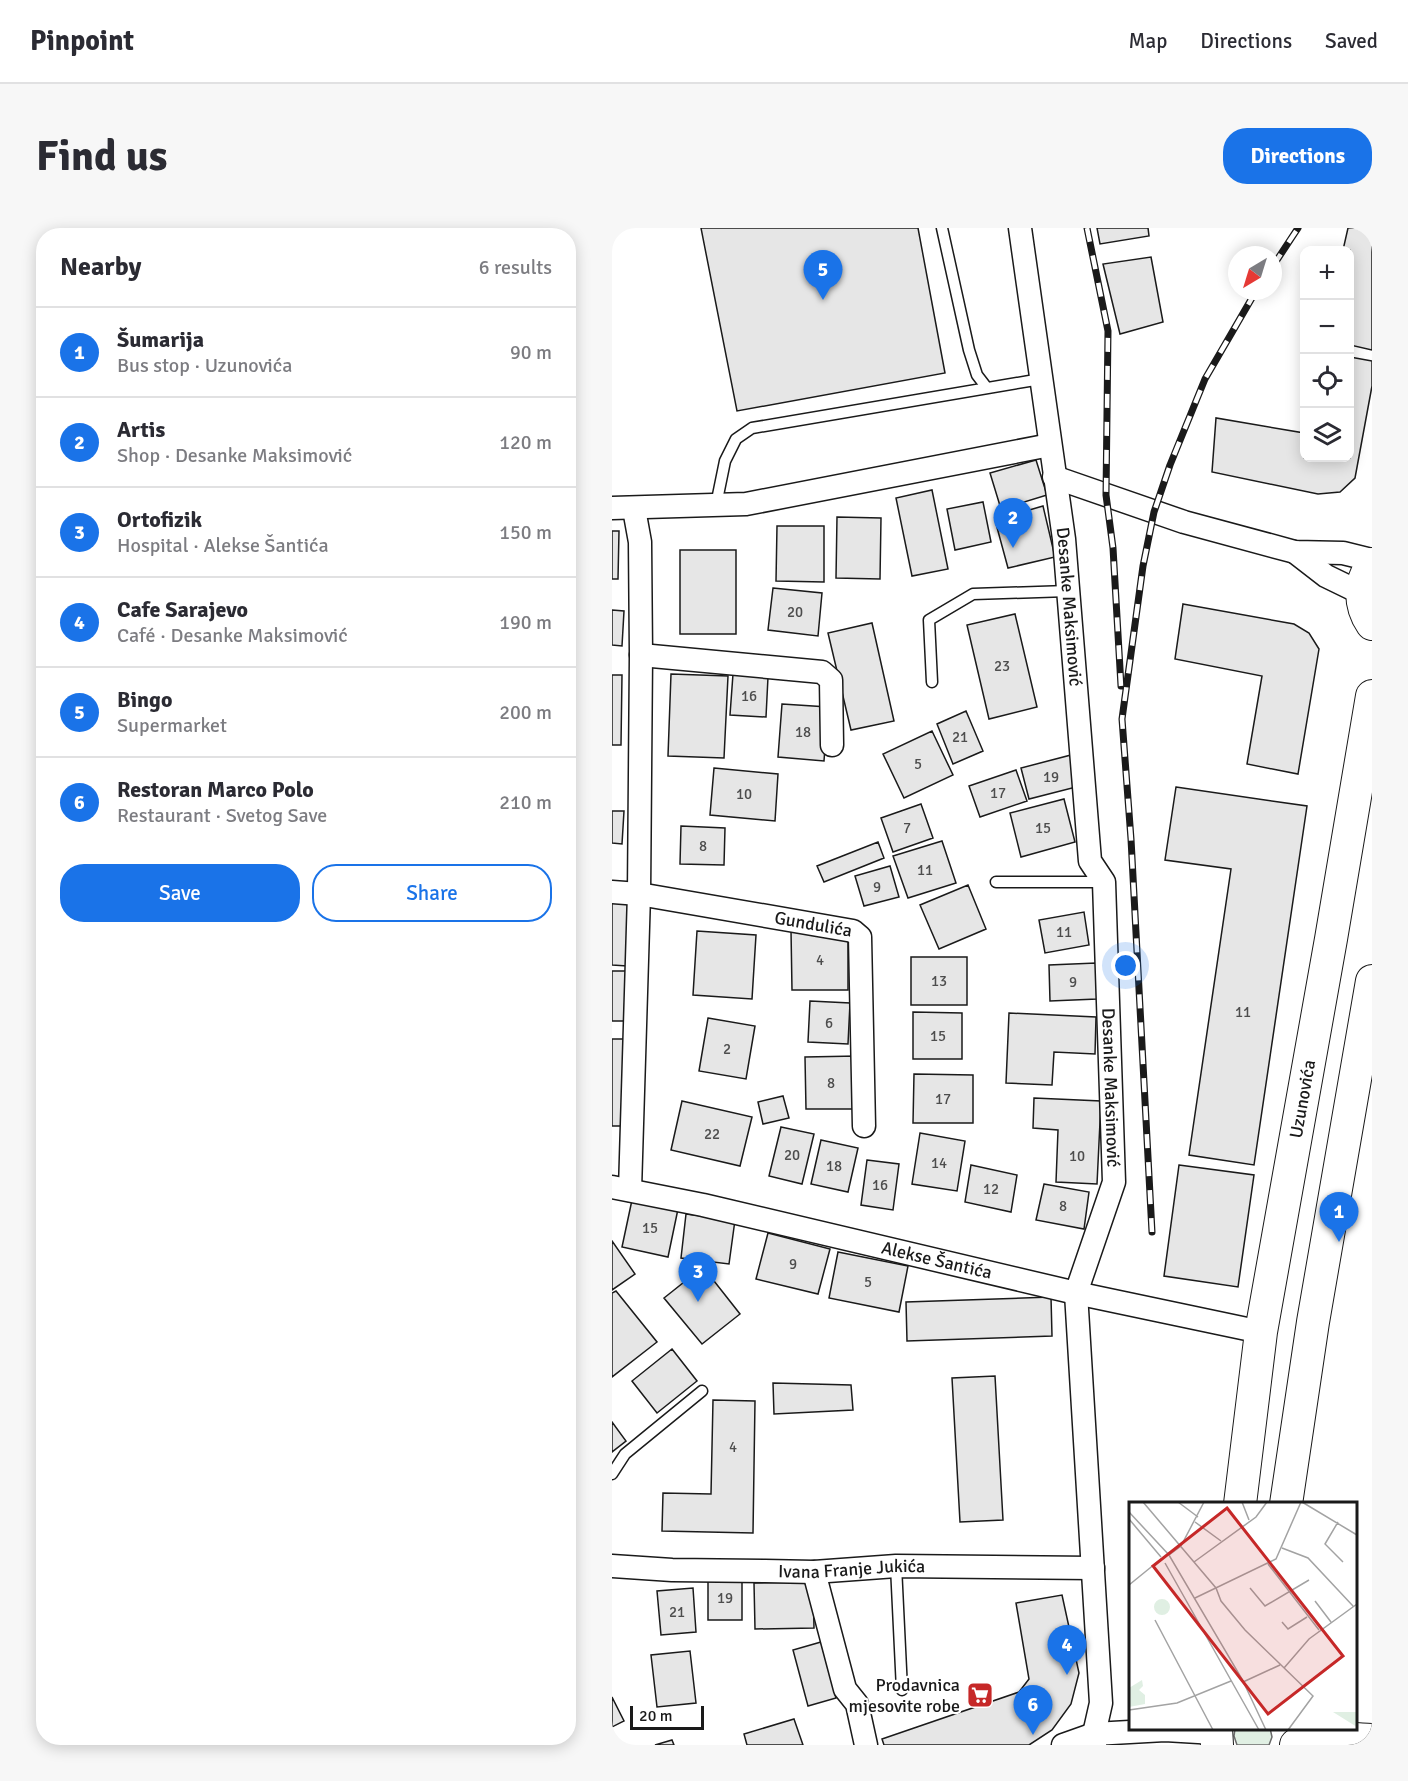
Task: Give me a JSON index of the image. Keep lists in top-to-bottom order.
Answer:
{
  "streets": {
    "main road": ["Uzunovića"],
    "street": [
      "Desanke Maksimović",
      "Gundulića",
      "Alekse Šantića",
      "Ivana Franje Jukića"
    ]
  },
  "crossings": [
    ["Desanke Maksimović", "Alekse Šantića"],
    ["Desanke Maksimović", "Ivana Franje Jukića"],
    ["Uzunovića", "Alekse Šantića"]
  ],
  "places": {
    "supermarket": ["Prodavnica mjesovite robe"]
  },
  "house_numbers": [
    "20",
    "23",
    "16",
    "18",
    "21",
    "5",
    "19",
    "17",
    "10",
    "7",
    "15",
    "8",
    "11",
    "9",
    "11",
    "4",
    "13",
    "9",
    "11",
    "6",
    "15",
    "2",
    "8",
    "17",
    "22",
    "20",
    "10",
    "14",
    "18",
    "16",
    "12",
    "8",
    "15",
    "9",
    "5",
    "4",
    "19",
    "21"
  ],
  "scale_bar": "20 m",
  "north": "bottom left",
  "page": {
    "header": "Pinpoint",
    "nav": ["Map", "Directions", "Saved"],
    "buttons": [
      "Directions",
      ["Save", "Share"]
    ],
    "title": "Find us",
    "heading": ["Nearby", "6 results"],
    "map_buttons": ["+", "−"],
    "pins": [
      "5",
      "2",
      "1",
      "3",
      "4",
      "6"
    ],
    "list": [
      {
        "mark": "1",
        "name": "Šumarija",
        "note": "Bus stop · Uzunovića",
        "value": "90 m"
      },
      {
        "mark": "2",
        "name": "Artis",
        "note": "Shop · Desanke Maksimović",
        "value": "120 m"
      },
      {
        "mark": "3",
        "name": "Ortofizik",
        "note": "Hospital · Alekse Šantića",
        "value": "150 m"
      },
      {
        "mark": "4",
        "name": "Cafe Sarajevo",
        "note": "Café · Desanke Maksimović",
        "value": "190 m"
      },
      {
        "mark": "5",
        "name": "Bingo",
        "note": "Supermarket",
        "value": "200 m"
      },
      {
        "mark": "6",
        "name": "Restoran Marco Polo",
        "note": "Restaurant · Svetog Save",
        "value": "210 m"
      }
    ],
    "scale": "20 m"
  }
}
